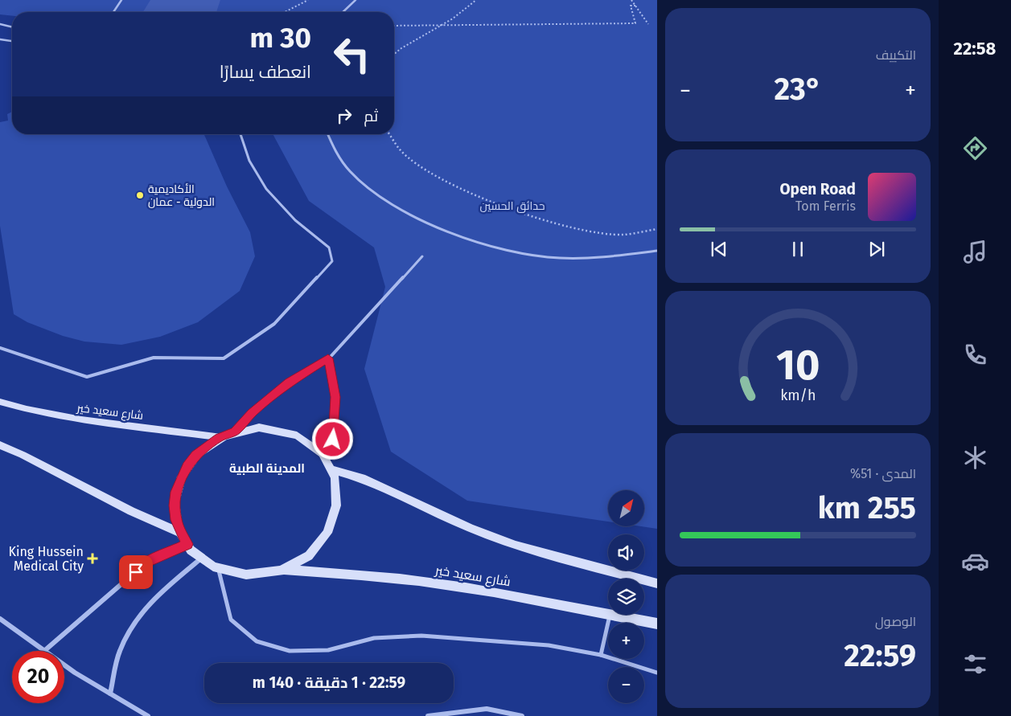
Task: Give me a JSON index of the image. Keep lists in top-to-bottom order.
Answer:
{
  "streets": {
    "main road": ["شارع سعيد خير"]
  },
  "districts": ["المدينة الطبية"],
  "parks": ["حدائق الحسين"],
  "places": {
    "other": ["الأكاديمية الدولية - عمان"],
    "health": ["King Hussein Medical City"]
  },
  "north": "top right",
  "page": {
    "tabs": "22:58",
    "tile": [
      "التكييف",
      ["المدى · 51%", "255 km"],
      ["الوصول", "22:59"]
    ],
    "turn": ["30 m", "انعطف يسارًا"],
    "heat": ["−", "23°", "+"],
    "then": "ثم",
    "song": ["Open Road", "Tom Ferris"],
    "map_buttons": ["+", "−"],
    "limit": "20",
    "trip": "22:59 · 1 دقيقة · 140 m",
    "gauge": ["10", "km/h"]
  }
}
